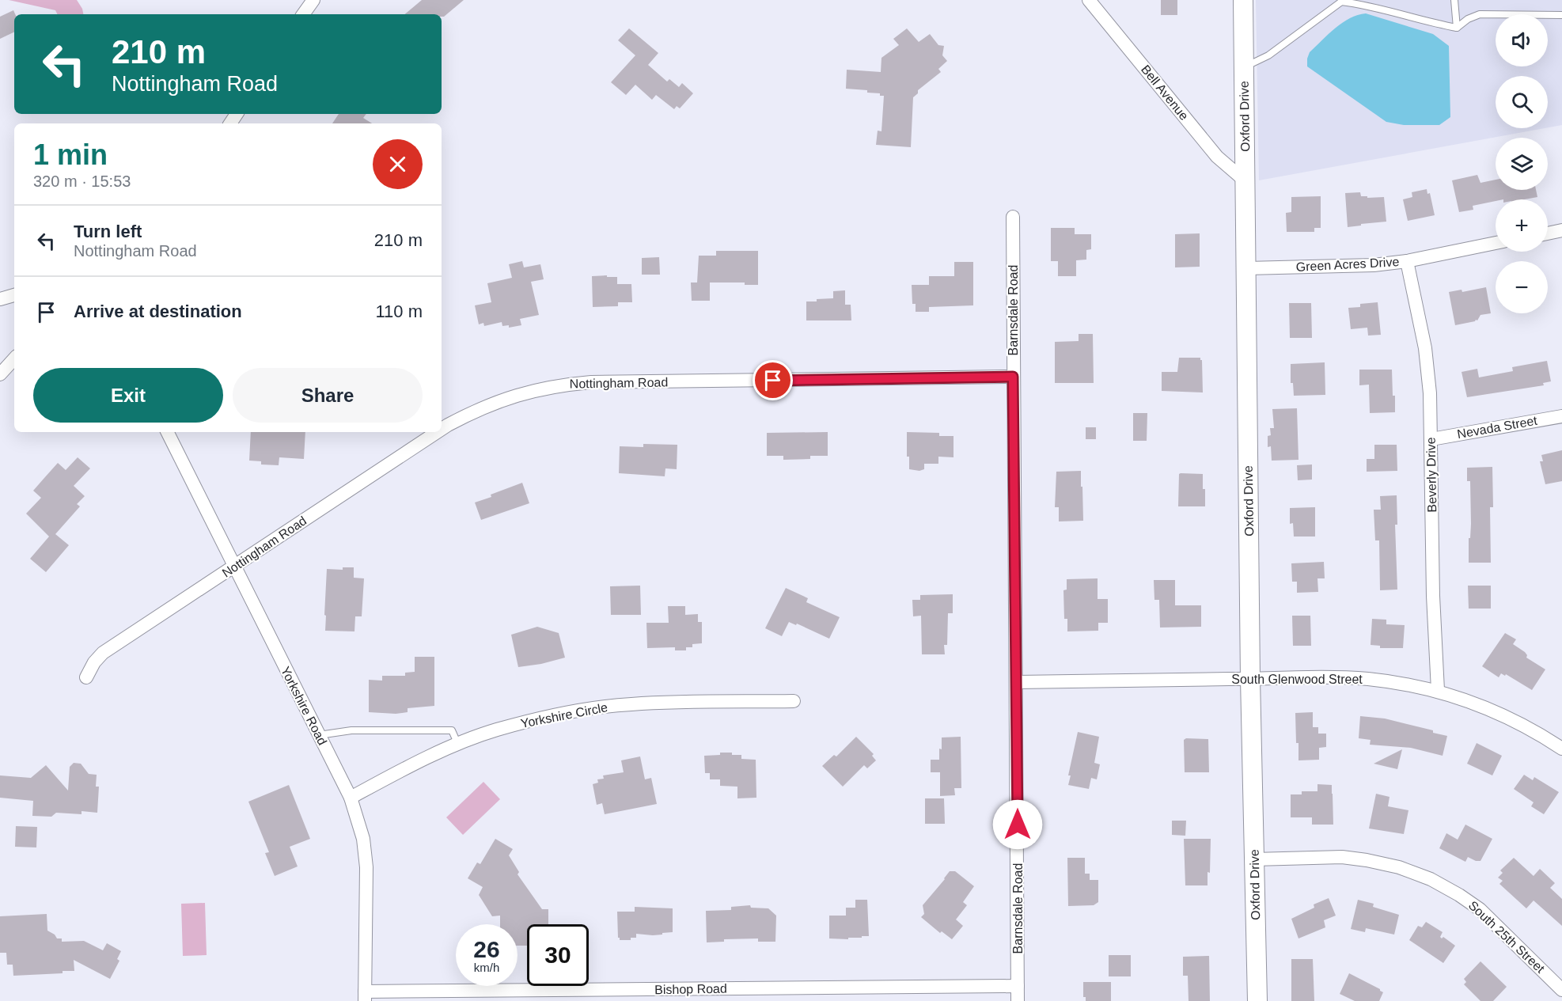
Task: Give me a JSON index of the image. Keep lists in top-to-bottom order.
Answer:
{
  "streets": {
    "main road": ["Oxford Drive"],
    "street": [
      "Bell Avenue",
      "Green Acres Drive",
      "Barnsdale Road",
      "Nottingham Road",
      "Nevada Street",
      "Beverly Drive",
      "South Glenwood Street",
      "Yorkshire Road",
      "Yorkshire Circle",
      "South 25th Street",
      "Bishop Road"
    ]
  },
  "crossings": [
    ["Bell Avenue", "Oxford Drive"],
    ["Oxford Drive", "Green Acres Drive"],
    ["Oxford Drive", "South Glenwood Street"],
    ["Oxford Drive", "South 25th Street"],
    ["Green Acres Drive", "Beverly Drive"],
    ["Barnsdale Road", "Nottingham Road"],
    ["Barnsdale Road", "South Glenwood Street"],
    ["Barnsdale Road", "Bishop Road"],
    ["Nottingham Road", "Yorkshire Road"],
    ["Nevada Street", "Beverly Drive"],
    ["Beverly Drive", "South Glenwood Street"],
    ["Yorkshire Road", "Yorkshire Circle"],
    ["Yorkshire Road", "Bishop Road"]
  ],
  "page": {
    "map_buttons": ["+", "−"],
    "turn": ["210 m", "Nottingham Road"],
    "heading": ["1 min", "320 m · 15:53"],
    "list": [
      {
        "name": "Turn left",
        "note": "Nottingham Road",
        "value": "210 m"
      },
      {
        "name": "Arrive at destination",
        "value": "110 m"
      }
    ],
    "buttons": ["Exit", "Share"],
    "speed": "26 km/h",
    "limit": "30"
  }
}
